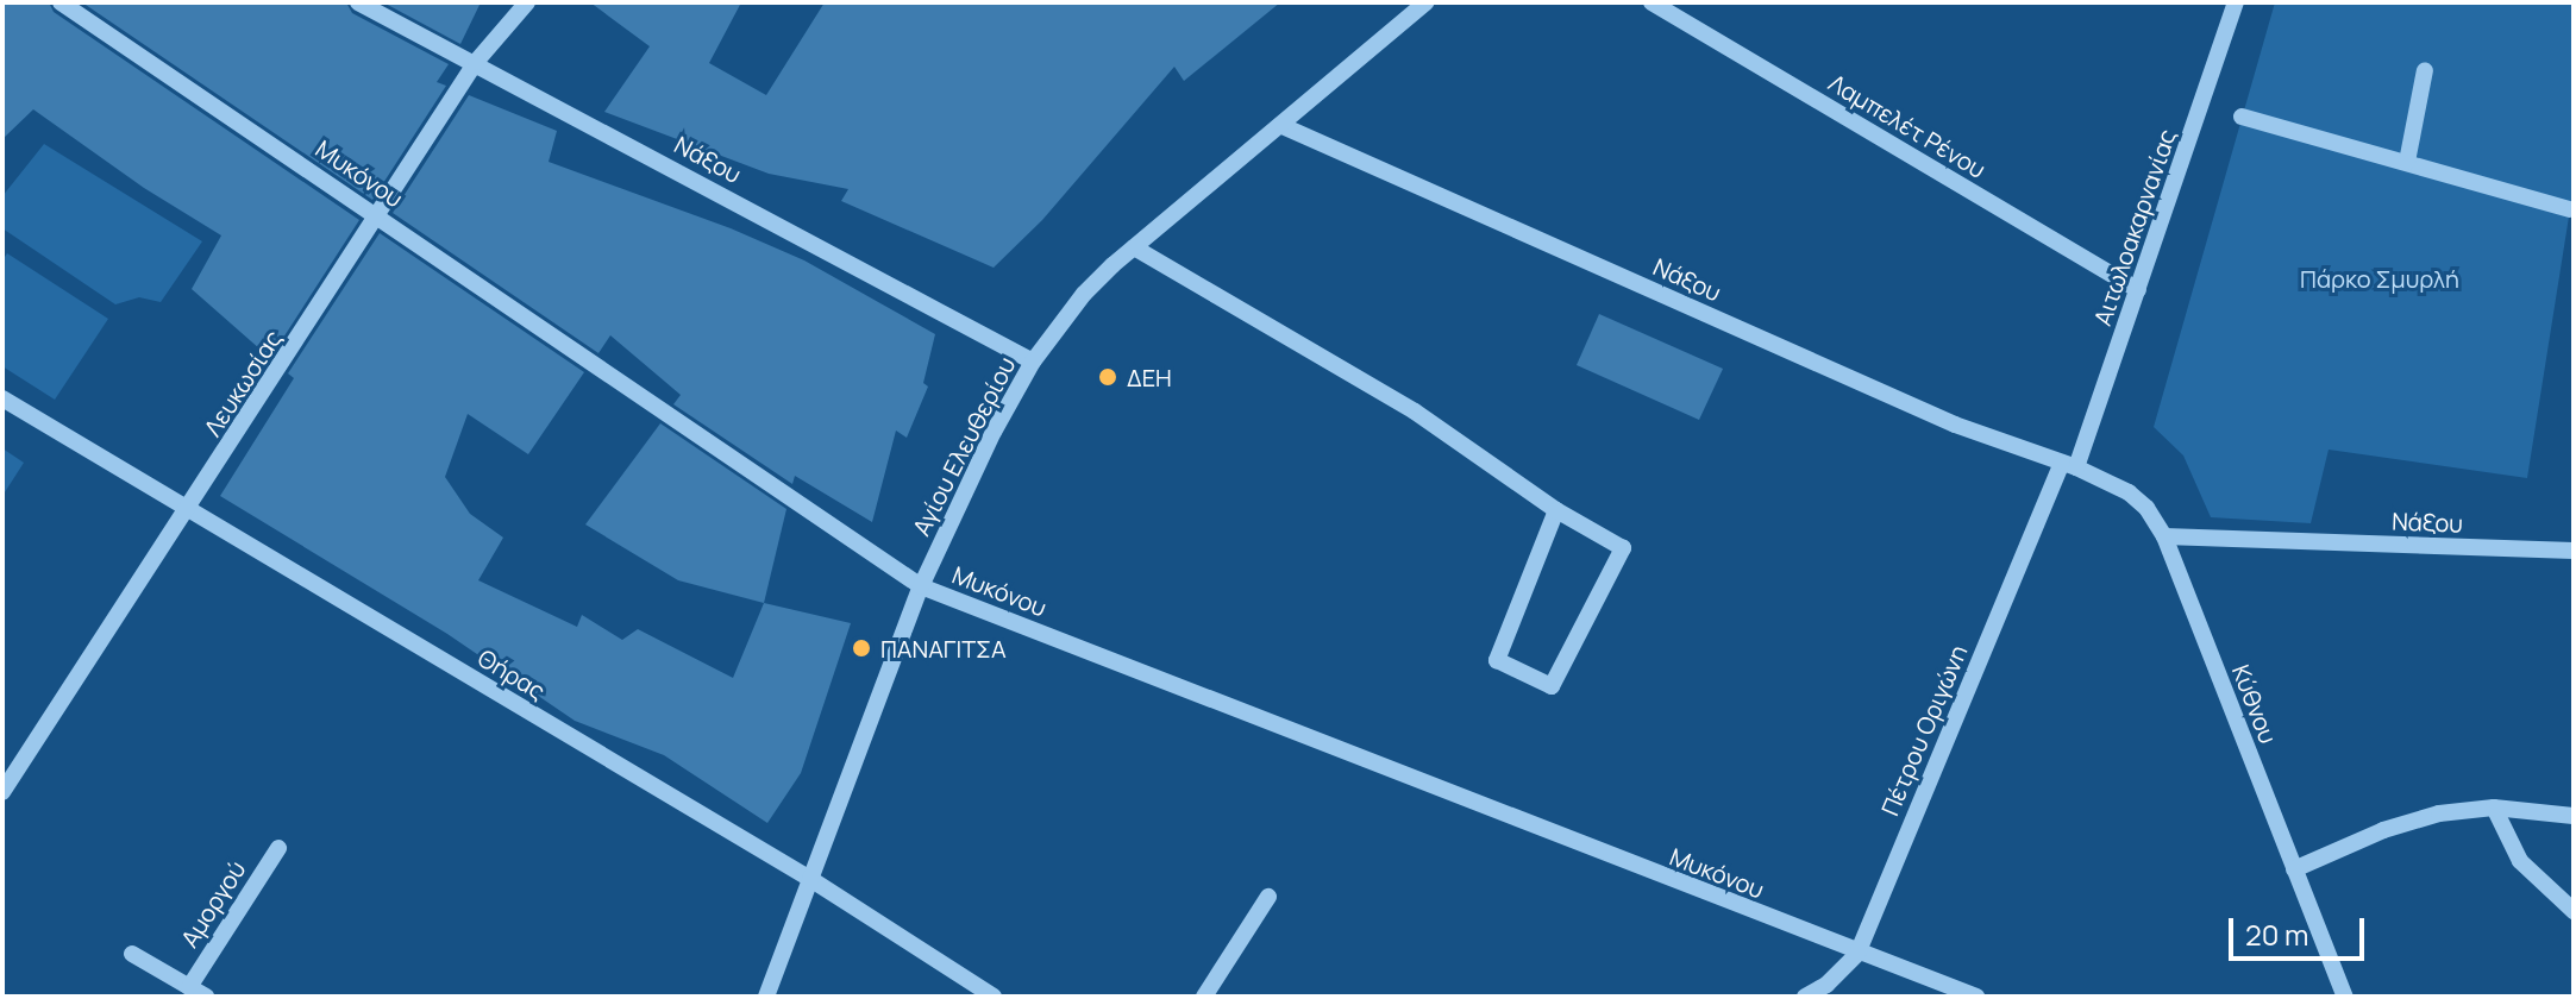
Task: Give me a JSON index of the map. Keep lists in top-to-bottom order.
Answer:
{
  "streets": {
    "street": [
      "Λαμπελέτ Ρένου",
      "Νάξου",
      "Μυκόνου",
      "Αιτωλοακαρνανίας",
      "Λευκωσίας",
      "Αγίου Ελευθερίου",
      "Θήρας",
      "Κύθνου",
      "Πέτρου Οριγώνη",
      "Αμοργού"
    ]
  },
  "crossings": [
    ["Λαμπελέτ Ρένου", "Αιτωλοακαρνανίας"],
    ["Νάξου", "Αιτωλοακαρνανίας"],
    ["Νάξου", "Λευκωσίας"],
    ["Νάξου", "Αγίου Ελευθερίου"],
    ["Νάξου", "Κύθνου"],
    ["Νάξου", "Πέτρου Οριγώνη"],
    ["Μυκόνου", "Λευκωσίας"],
    ["Μυκόνου", "Αγίου Ελευθερίου"],
    ["Μυκόνου", "Πέτρου Οριγώνη"],
    ["Αιτωλοακαρνανίας", "Κύθνου"],
    ["Αιτωλοακαρνανίας", "Πέτρου Οριγώνη"],
    ["Λευκωσίας", "Θήρας"],
    ["Αγίου Ελευθερίου", "Θήρας"],
    ["Κύθνου", "Πέτρου Οριγώνη"]
  ],
  "parks": ["Πάρκο Σµυρλή"],
  "places": ["ΔΕΗ", "ΠΑΝΑΓΙΤΣΑ"],
  "scale_bar": "20 m"
}
